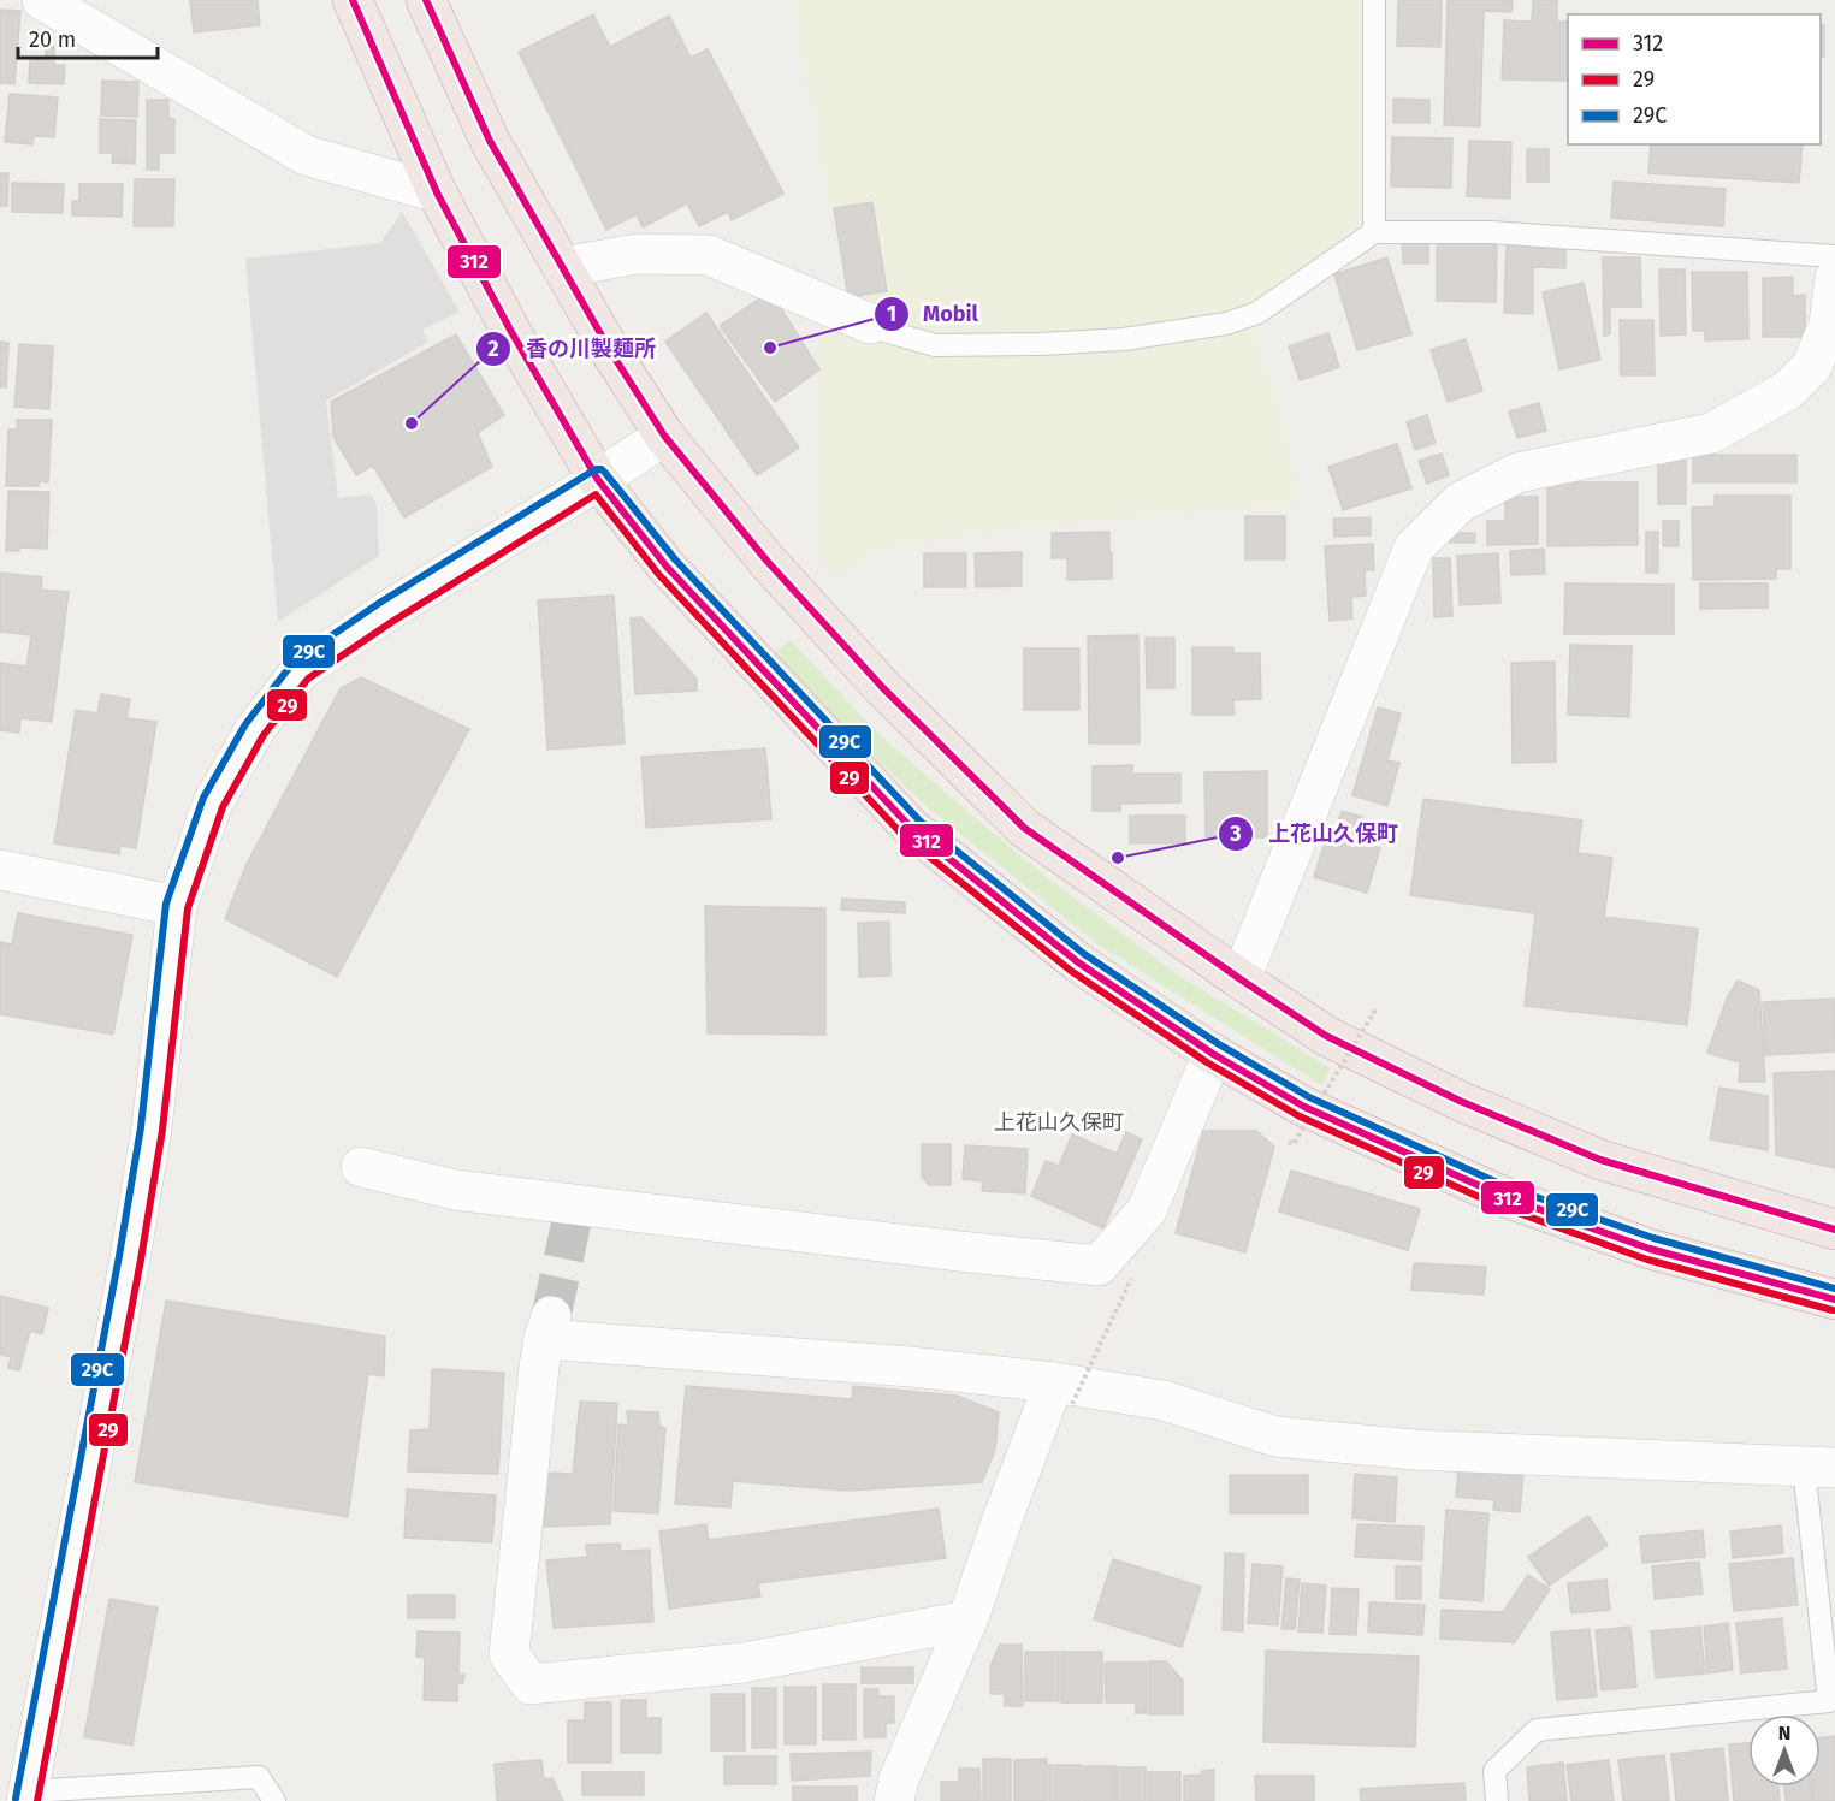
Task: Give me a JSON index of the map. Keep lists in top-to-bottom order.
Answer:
{
  "districts": ["上花山久保町"],
  "places": ["Mobil", "香の川製麺所", "上花山久保町"],
  "lines": ["transit line 312", "transit line 29C", "transit line 29"],
  "legend": ["312", "29", "29C"],
  "scale_bar": "20 m",
  "north": "top"
}
